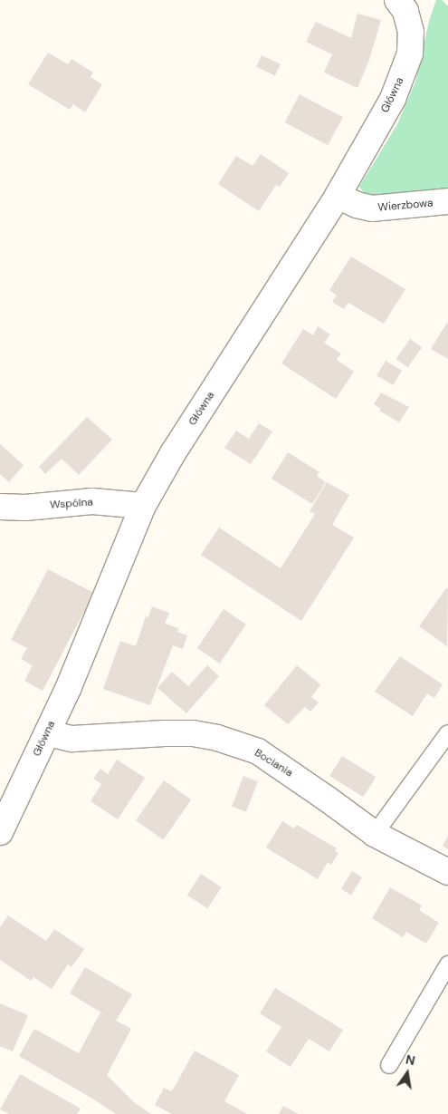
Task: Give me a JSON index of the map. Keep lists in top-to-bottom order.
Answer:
{
  "streets": {
    "street": [
      "Główna",
      "Wierzbowa",
      "Wspólna",
      "Bociania"
    ]
  },
  "crossings": [
    ["Główna", "Wierzbowa"],
    ["Główna", "Wspólna"],
    ["Główna", "Bociania"]
  ],
  "north": "top"
}
